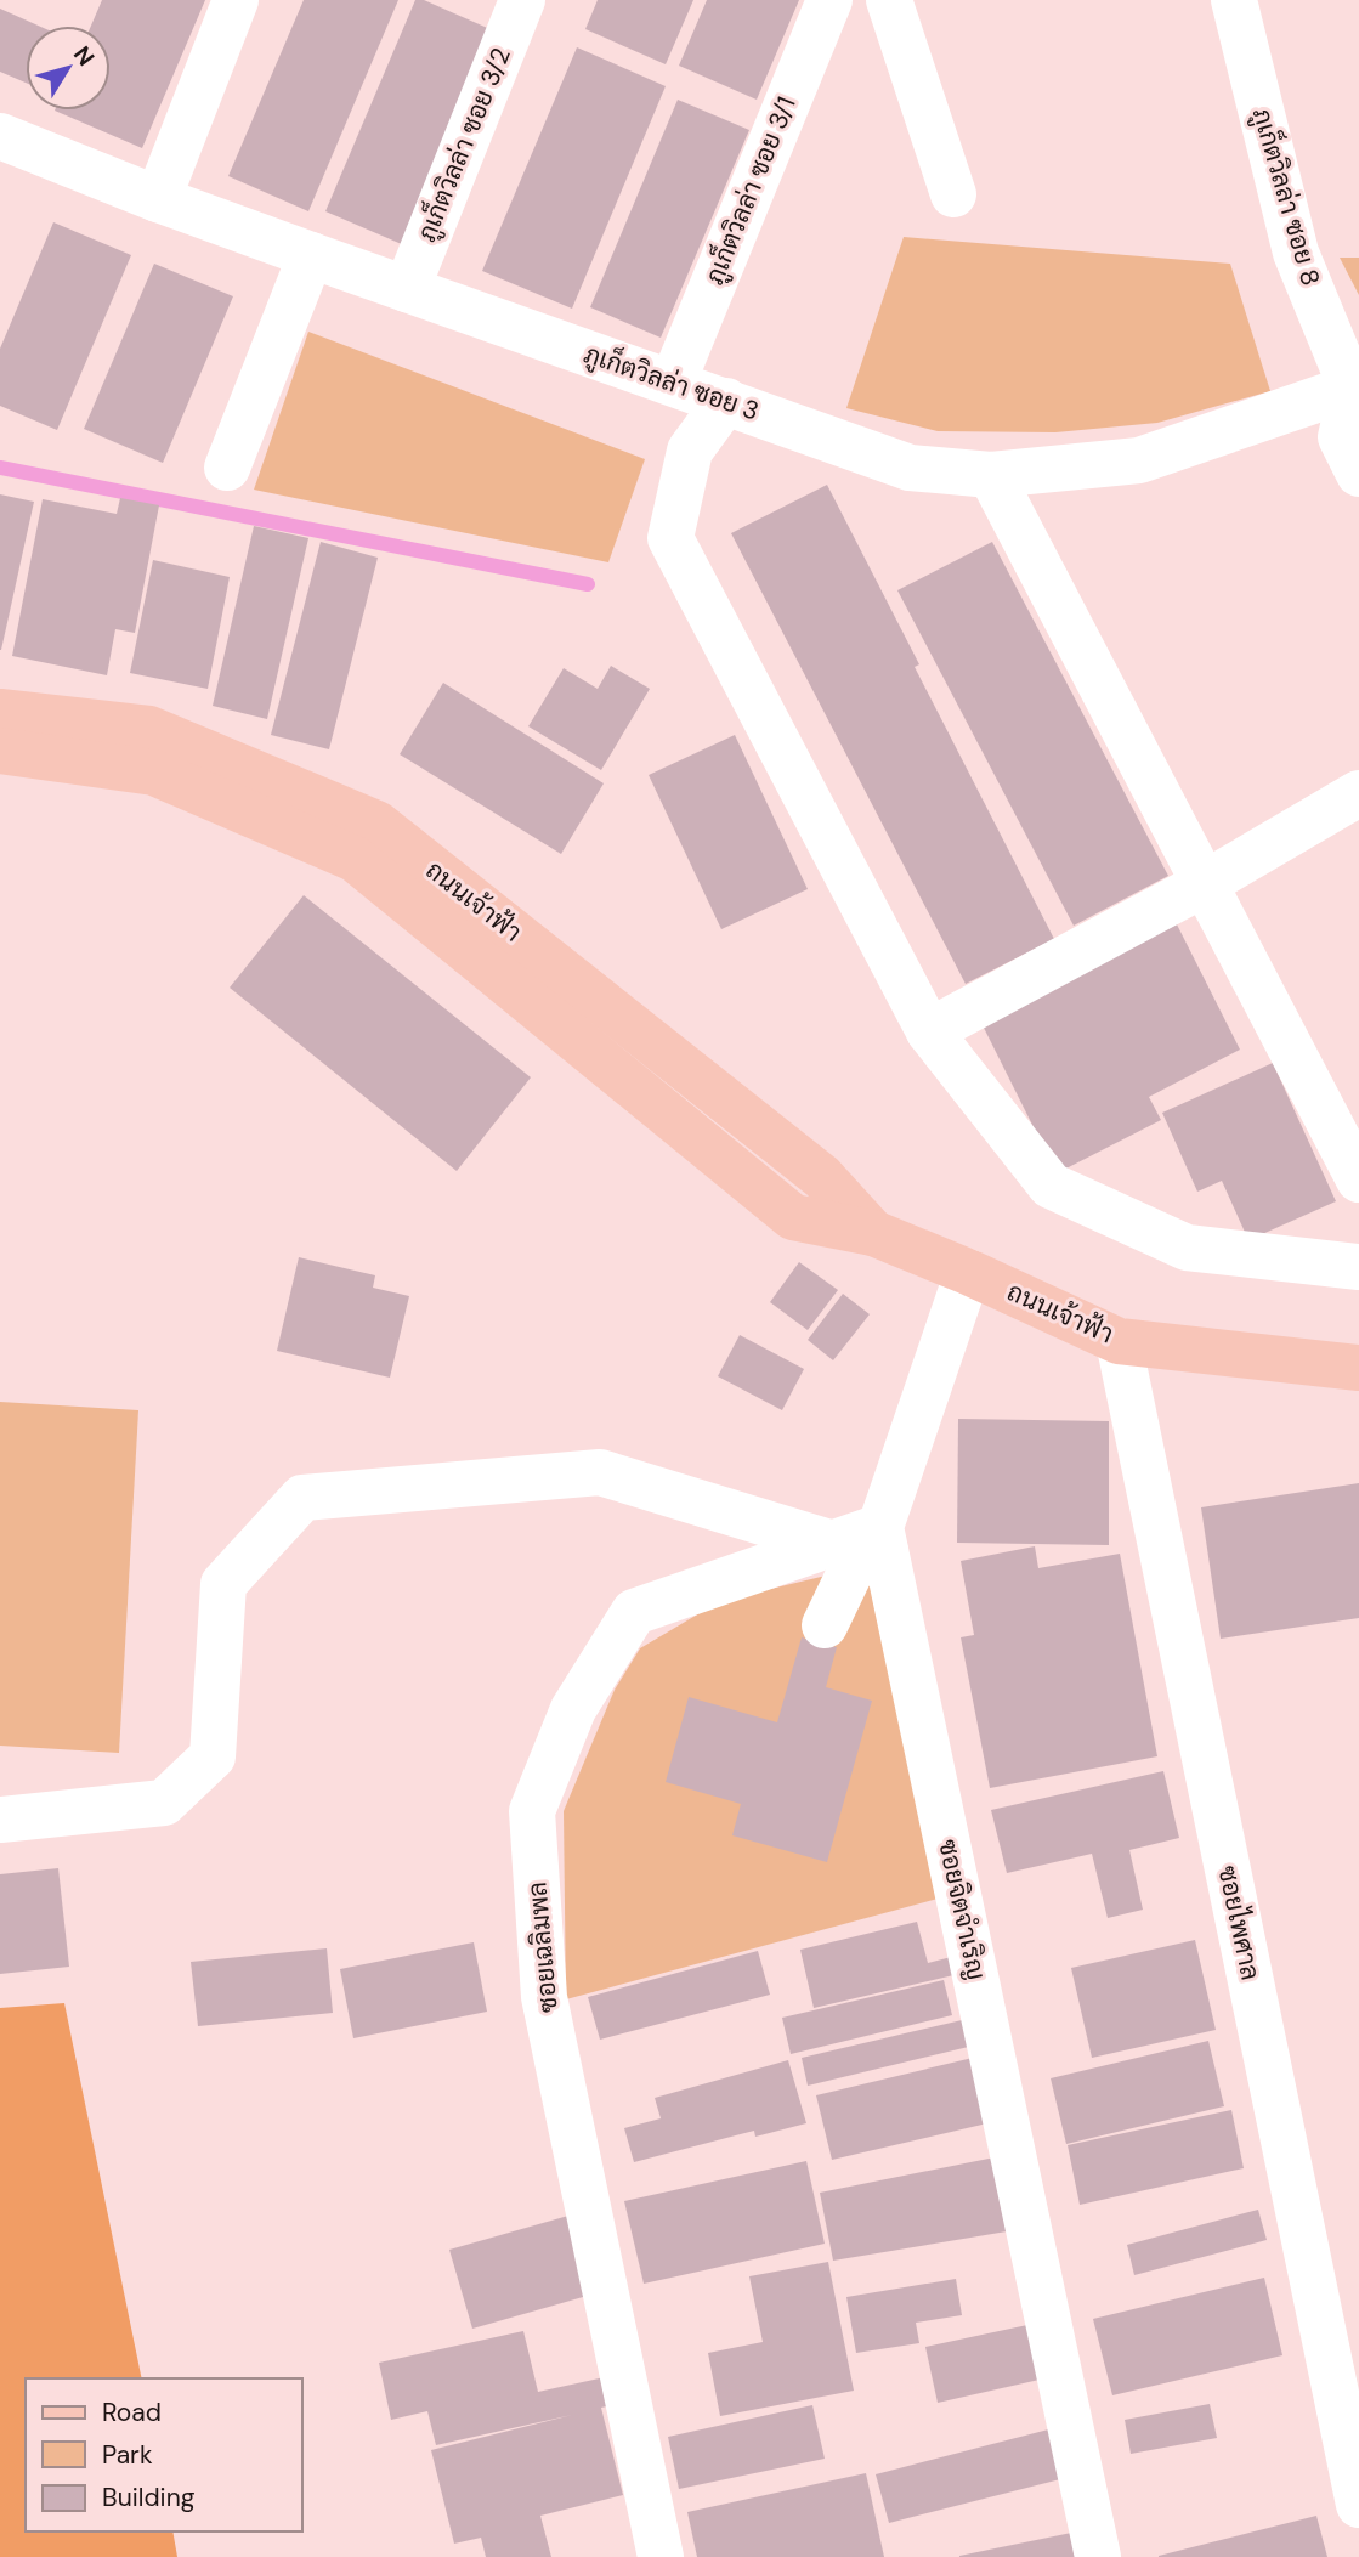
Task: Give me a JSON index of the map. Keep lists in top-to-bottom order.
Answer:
{
  "streets": {
    "main road": ["ถนนเจ้าฟ้า"],
    "street": [
      "ภูเก็ตวิลล่า ซอย 3/2",
      "ภูเก็ตวิลล่า ซอย 3/1",
      "ภูเก็ตวิลล่า ซอย 8",
      "ภูเก็ตวิลล่า ซอย 3",
      "ซอยจิตจำเริญ",
      "ซอยไพศาล",
      "ซอยเฉลิมพล"
    ]
  },
  "crossings": [
    ["ภูเก็ตวิลล่า ซอย 3/2", "ภูเก็ตวิลล่า ซอย 3"],
    ["ภูเก็ตวิลล่า ซอย 3/1", "ภูเก็ตวิลล่า ซอย 3"],
    ["ภูเก็ตวิลล่า ซอย 8", "ภูเก็ตวิลล่า ซอย 3"],
    ["ถนนเจ้าฟ้า", "ซอยไพศาล"],
    ["ซอยจิตจำเริญ", "ซอยเฉลิมพล"]
  ],
  "legend": ["Road", "Park", "Building"],
  "north": "top right"
}
